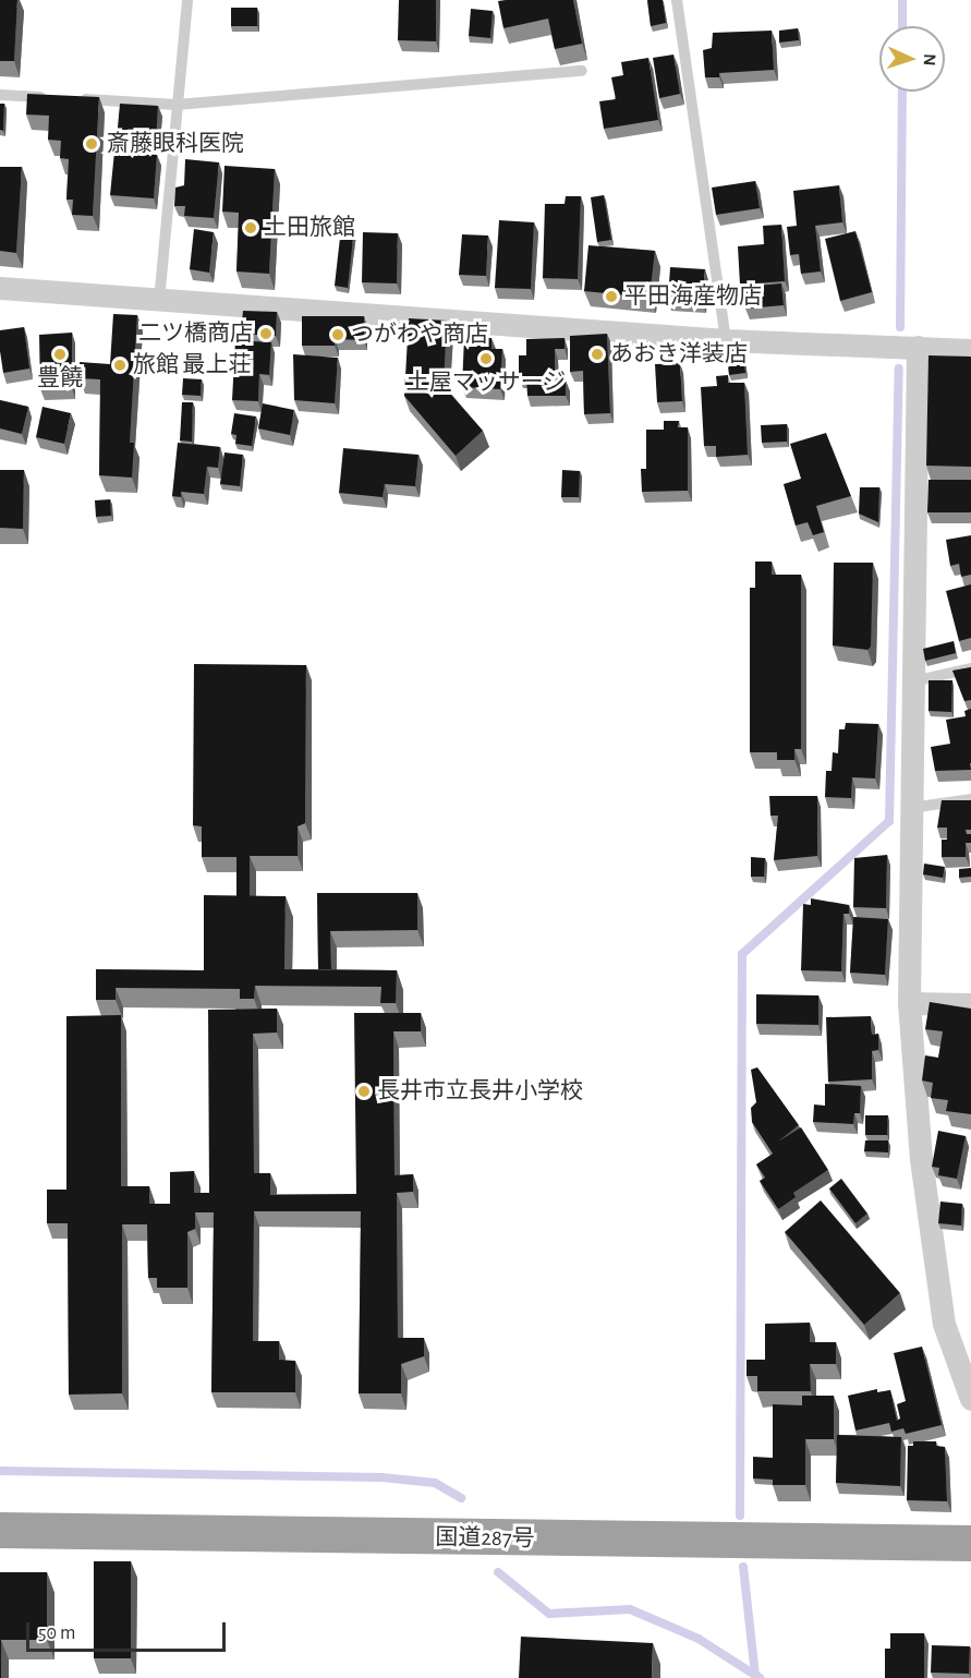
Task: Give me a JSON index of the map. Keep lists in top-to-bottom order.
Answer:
{
  "streets": {
    "highway": ["国道287号"]
  },
  "places": [
    "斎藤眼科医院",
    "土田旅館",
    "平田海産物店",
    "二ツ橋商店",
    "つがわや商店",
    "豊饒",
    "あおき洋装店",
    "土屋マッサージ",
    "旅館 最上荘",
    "長井市立長井小学校"
  ],
  "scale_bar": "50 m",
  "north": "right"
}
